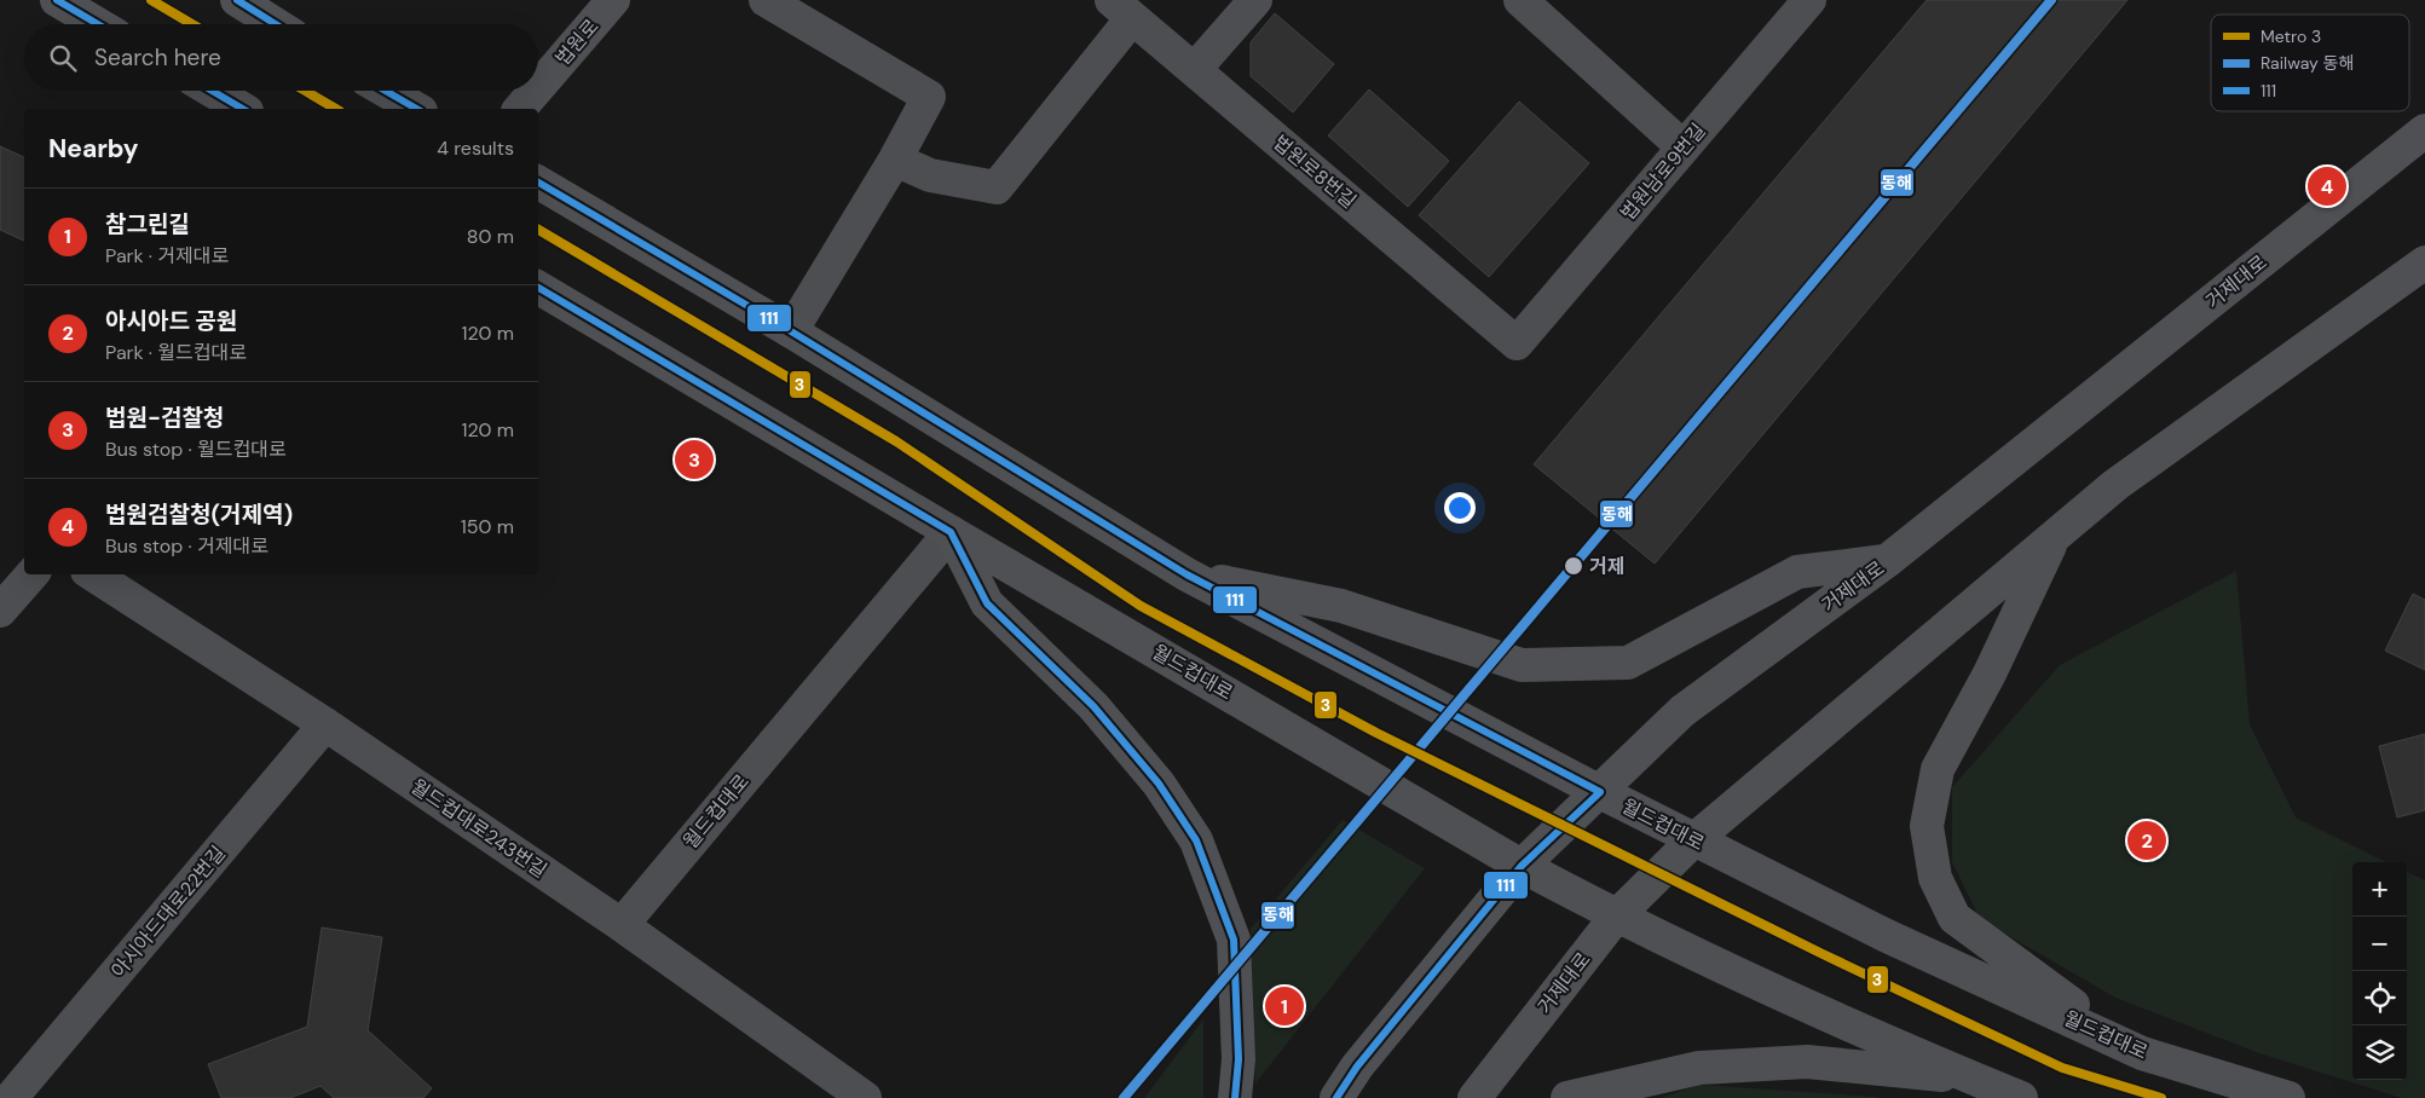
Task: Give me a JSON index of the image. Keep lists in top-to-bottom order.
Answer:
{
  "streets": {
    "main road": ["법원로", "거제대로", "월드컵대로"],
    "street": [
      "법원로8번길",
      "법원남로9번길",
      "월드컵대로243번길",
      "아시아드대로22번길"
    ]
  },
  "crossings": [
    ["법원로8번길", "법원남로9번길"],
    ["거제대로", "월드컵대로"],
    ["월드컵대로", "월드컵대로243번길"],
    ["월드컵대로243번길", "아시아드대로22번길"]
  ],
  "places": ["거제"],
  "lines": ["metro line 3", "rail line 동해", "transit line 111"],
  "legend": ["Metro 3", "Railway 동해", "111"],
  "page": {
    "search": "Search here",
    "heading": ["Nearby", "4 results"],
    "pins": [
      "4",
      "3",
      "2",
      "1"
    ],
    "list": [
      {
        "mark": "1",
        "name": "참그린길",
        "note": "Park · 거제대로",
        "value": "80 m"
      },
      {
        "mark": "2",
        "name": "아시아드 공원",
        "note": "Park · 월드컵대로",
        "value": "120 m"
      },
      {
        "mark": "3",
        "name": "법원-검찰청",
        "note": "Bus stop · 월드컵대로",
        "value": "120 m"
      },
      {
        "mark": "4",
        "name": "법원검찰청(거제역)",
        "note": "Bus stop · 거제대로",
        "value": "150 m"
      }
    ],
    "map_buttons": ["+", "−"]
  }
}
